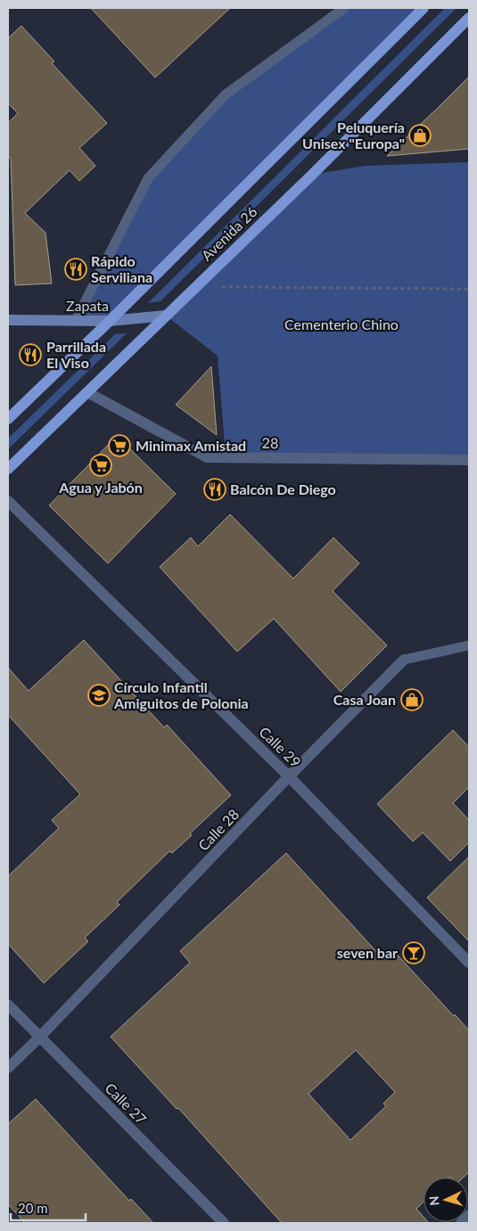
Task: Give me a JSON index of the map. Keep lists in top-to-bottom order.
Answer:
{
  "streets": {
    "main road": ["Avenida 26", "Zapata"],
    "street": [
      "28",
      "Calle 29",
      "Calle 28",
      "Calle 27"
    ]
  },
  "crossings": [
    ["Avenida 26", "Zapata"],
    ["Avenida 26", "28"],
    ["Calle 29", "Calle 28"],
    ["Calle 28", "Calle 27"]
  ],
  "parks": ["Cementerio Chino"],
  "places": {
    "shop": ["Peluquería Unisex \"Europa\"", "Casa Joan"],
    "restaurant": ["Rápido Serviliana", "Parrillada El Viso", "Balcón De Diego"],
    "supermarket": ["Minimax Amistad", "Agua y Jabón"],
    "school or university": ["Círculo Infantil Amiguitos de Polonia"],
    "bar": ["seven bar"]
  },
  "scale_bar": "20 m",
  "north": "left"
}
